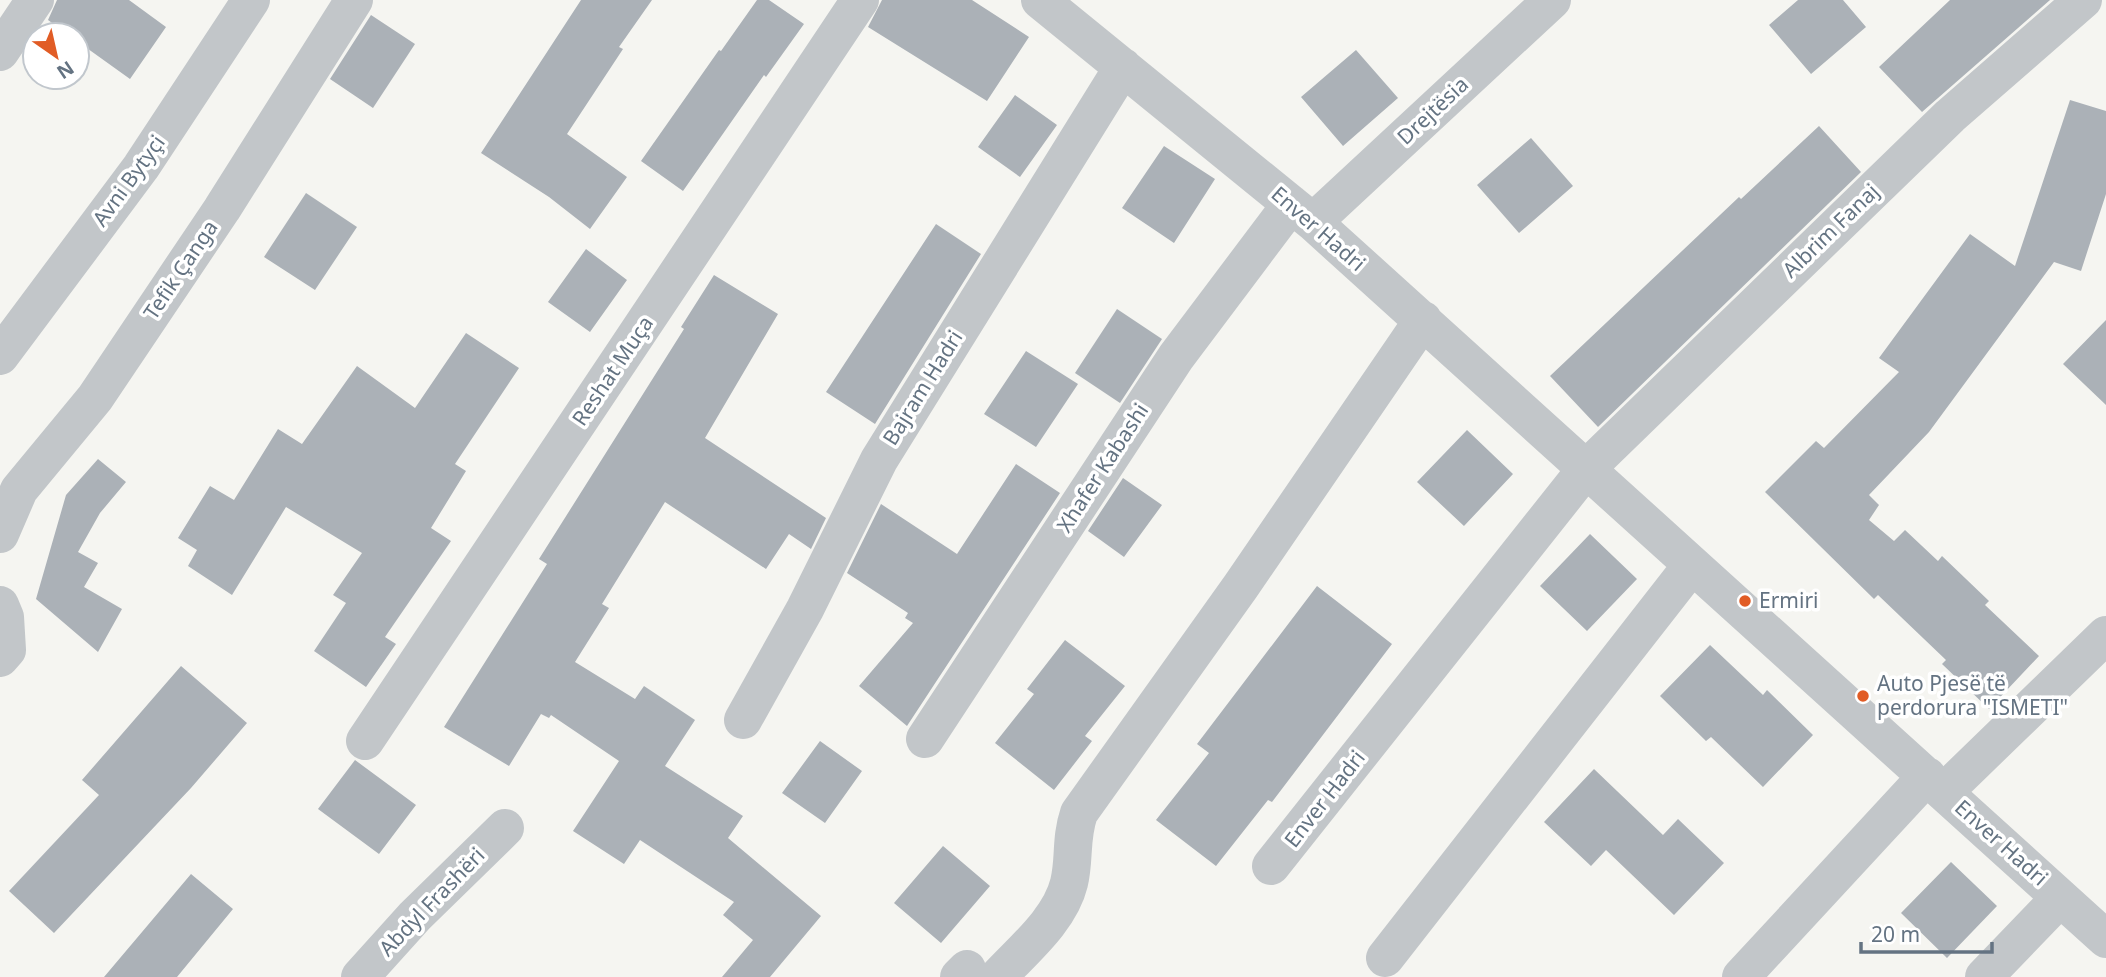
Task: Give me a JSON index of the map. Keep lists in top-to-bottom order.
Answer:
{
  "streets": {
    "street": [
      "Drejtësia",
      "Avni Bytyçi",
      "Enver Hadri",
      "Albrim Fanaj",
      "Tefik Çanga",
      "Reshat Muça",
      "Bajram Hadri",
      "Xhafer Kabashi",
      "Abdyl Frashëri"
    ]
  },
  "crossings": [
    ["Drejtësia", "Enver Hadri"],
    ["Drejtësia", "Xhafer Kabashi"],
    ["Enver Hadri", "Albrim Fanaj"],
    ["Enver Hadri", "Bajram Hadri"],
    ["Enver Hadri", "Xhafer Kabashi"]
  ],
  "places": ["Ermiri", "Auto Pjesë të perdorura \"ISMETI\""],
  "scale_bar": "20 m",
  "north": "bottom right"
}
